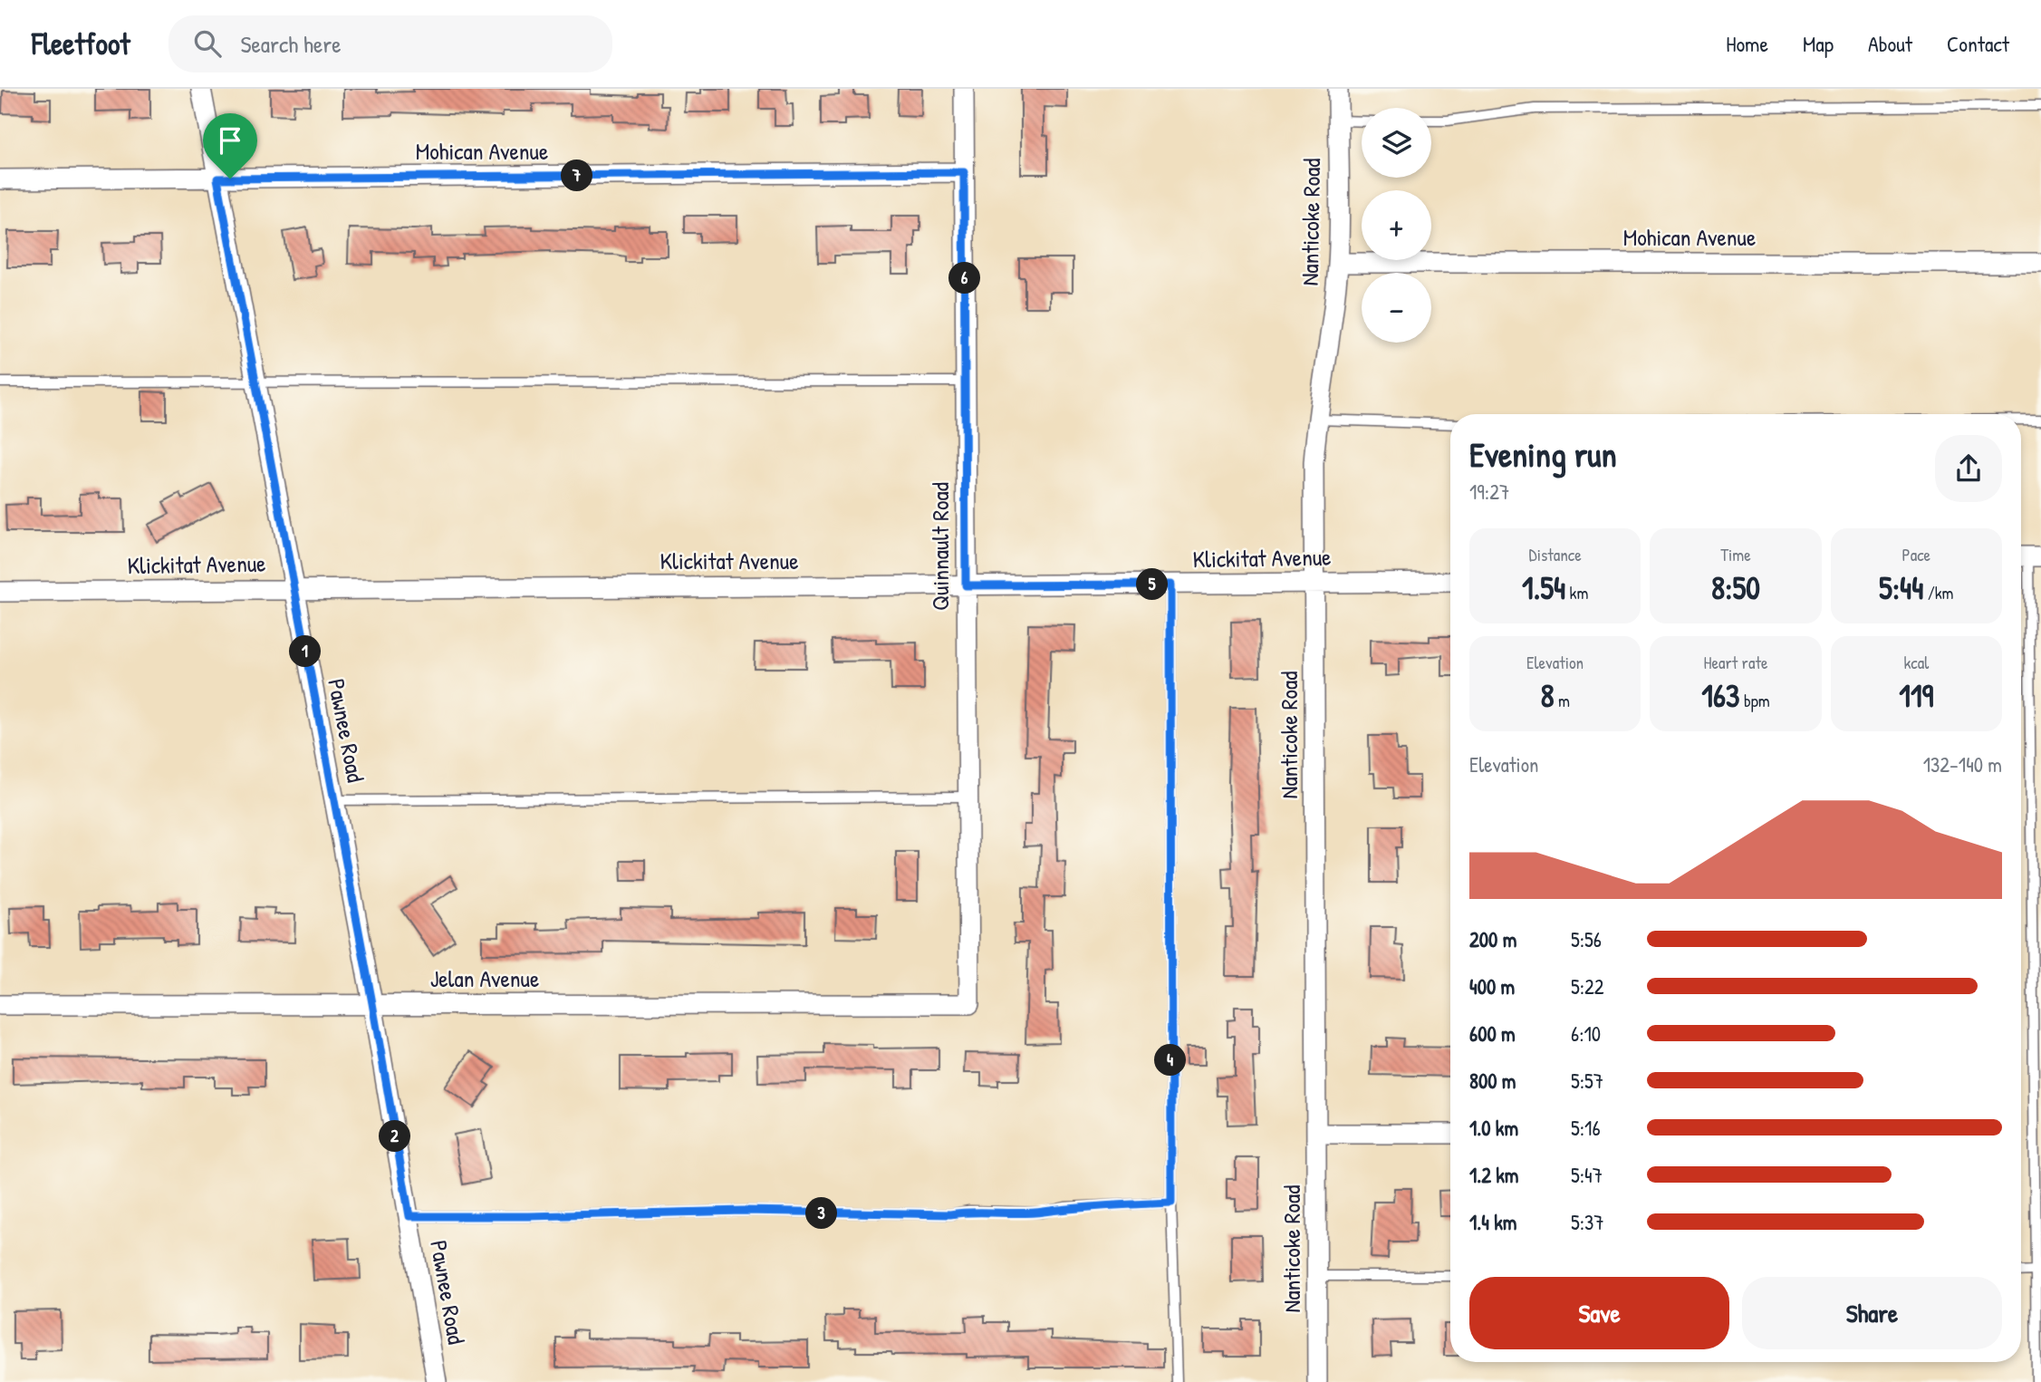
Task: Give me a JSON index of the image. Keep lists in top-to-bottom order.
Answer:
{
  "streets": {
    "street": [
      "Mohican Avenue",
      "Nanticoke Road",
      "Quinnault Road",
      "Klickitat Avenue",
      "Pawnee Road",
      "Jelan Avenue"
    ]
  },
  "crossings": [
    ["Mohican Avenue", "Nanticoke Road"],
    ["Mohican Avenue", "Quinnault Road"],
    ["Mohican Avenue", "Pawnee Road"],
    ["Nanticoke Road", "Klickitat Avenue"],
    ["Quinnault Road", "Klickitat Avenue"],
    ["Quinnault Road", "Jelan Avenue"],
    ["Klickitat Avenue", "Pawnee Road"],
    ["Pawnee Road", "Jelan Avenue"]
  ],
  "page": {
    "header": "Fleetfoot",
    "search": "Search here",
    "nav": [
      "Home",
      "Map",
      "About",
      "Contact"
    ],
    "map_buttons": ["+", "−"],
    "pins": [
      "7",
      "6",
      "5",
      "1",
      "4",
      "2",
      "3"
    ],
    "heading": ["Evening run", "19:27"],
    "stats": [
      ["Distance", "1.54 km"],
      ["Time", "8:50"],
      ["Pace", "5:44 /km"],
      ["Elevation", "8 m"],
      ["Heart rate", "163 bpm"],
      ["kcal", "119"]
    ],
    "chart": ["Elevation", "132–140 m"],
    "list": [
      {
        "name": "200 m",
        "note": "5:56"
      },
      {
        "name": "400 m",
        "note": "5:22"
      },
      {
        "name": "600 m",
        "note": "6:10"
      },
      {
        "name": "800 m",
        "note": "5:57"
      },
      {
        "name": "1.0 km",
        "note": "5:16"
      },
      {
        "name": "1.2 km",
        "note": "5:47"
      },
      {
        "name": "1.4 km",
        "note": "5:37"
      }
    ],
    "buttons": ["Save", "Share"]
  }
}
